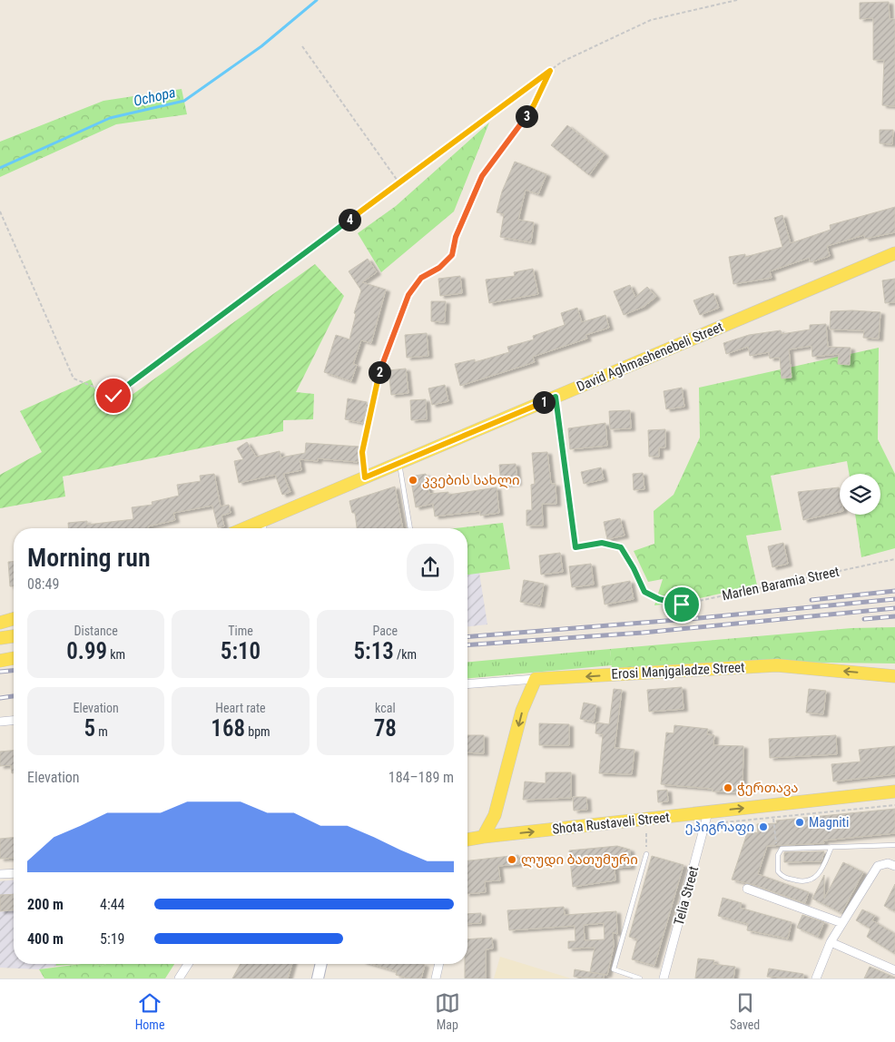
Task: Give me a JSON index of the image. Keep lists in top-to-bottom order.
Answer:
{
  "streets": {
    "main road": ["David Aghmashenebeli Street", "Erosi Manjgaladze Street", "Shota Rustaveli Street"],
    "street": ["Telia Street"],
    "path": ["Marlen Baramia Street"]
  },
  "crossings": [
    ["Shota Rustaveli Street", "Telia Street"]
  ],
  "one_way": ["Erosi Manjgaladze Street", "Shota Rustaveli Street"],
  "water": ["Ochopa"],
  "places": [
    "კვების სახლი",
    "ჭერთავა",
    "Magniti",
    "ეპიგრაფი",
    "ლუდი ბათუმური"
  ],
  "page": {
    "pins": [
      "3",
      "4",
      "2",
      "1"
    ],
    "heading": ["Morning run", "08:49"],
    "stats": [
      ["Distance", "0.99 km"],
      ["Time", "5:10"],
      ["Pace", "5:13 /km"],
      ["Elevation", "5 m"],
      ["Heart rate", "168 bpm"],
      ["kcal", "78"]
    ],
    "chart": ["Elevation", "184–189 m"],
    "list": [
      {
        "name": "200 m",
        "note": "4:44"
      },
      {
        "name": "400 m",
        "note": "5:19"
      }
    ],
    "tabs": ["Home", "Map", "Saved"]
  }
}
